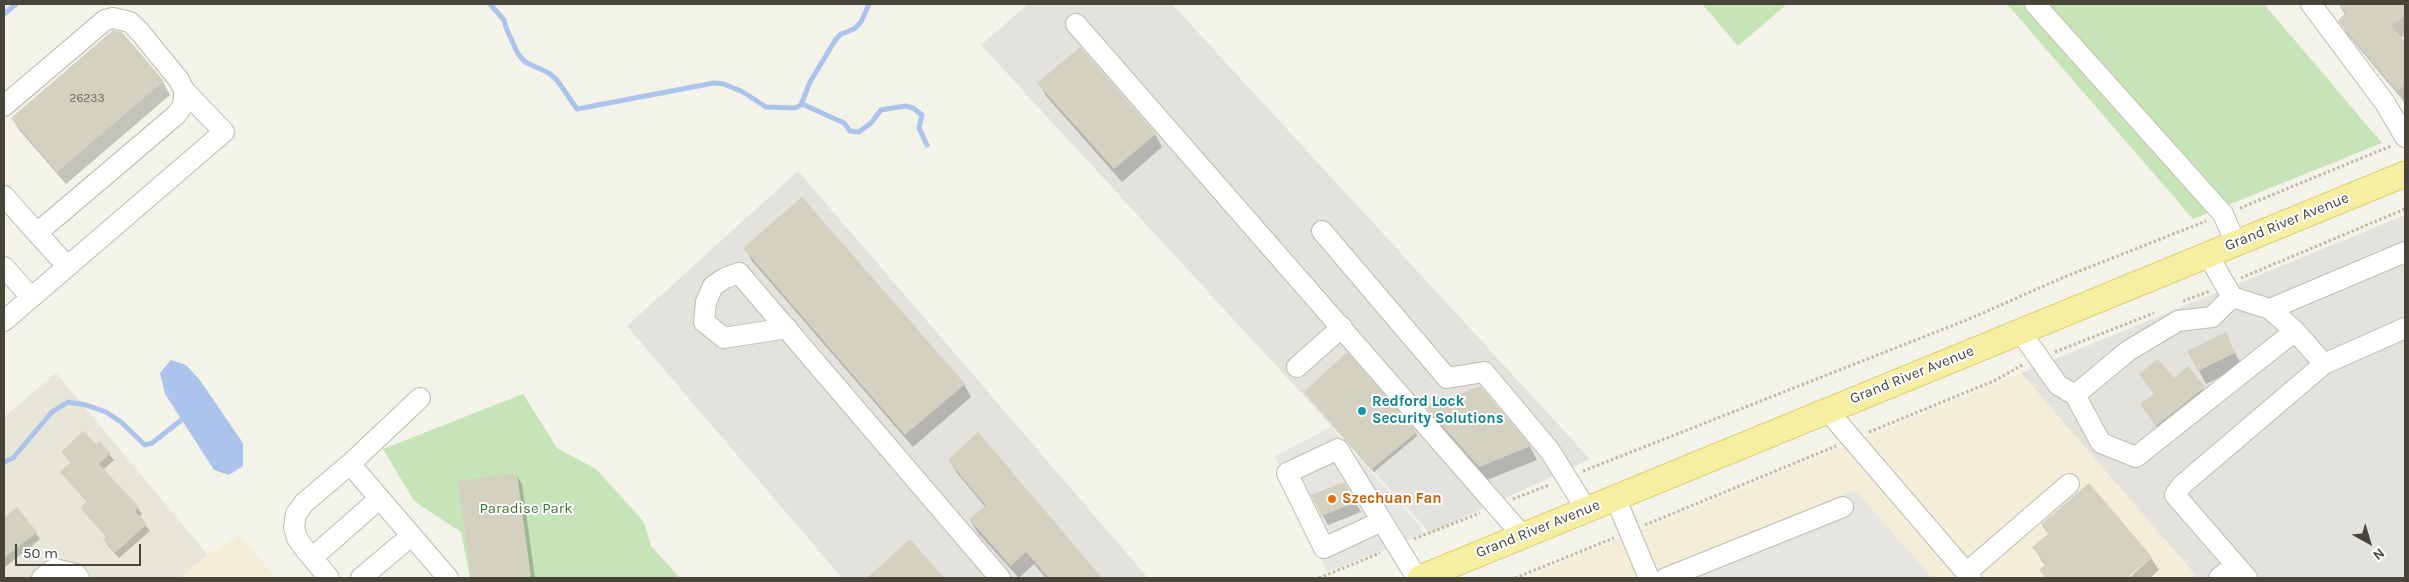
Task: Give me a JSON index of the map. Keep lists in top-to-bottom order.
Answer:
{
  "streets": {
    "main road": ["Grand River Avenue"]
  },
  "parks": ["Paradise Park"],
  "places": ["Redford Lock Security Solutions", "Szechuan Fan"],
  "house_numbers": ["26233"],
  "scale_bar": "50 m",
  "north": "bottom right"
}
